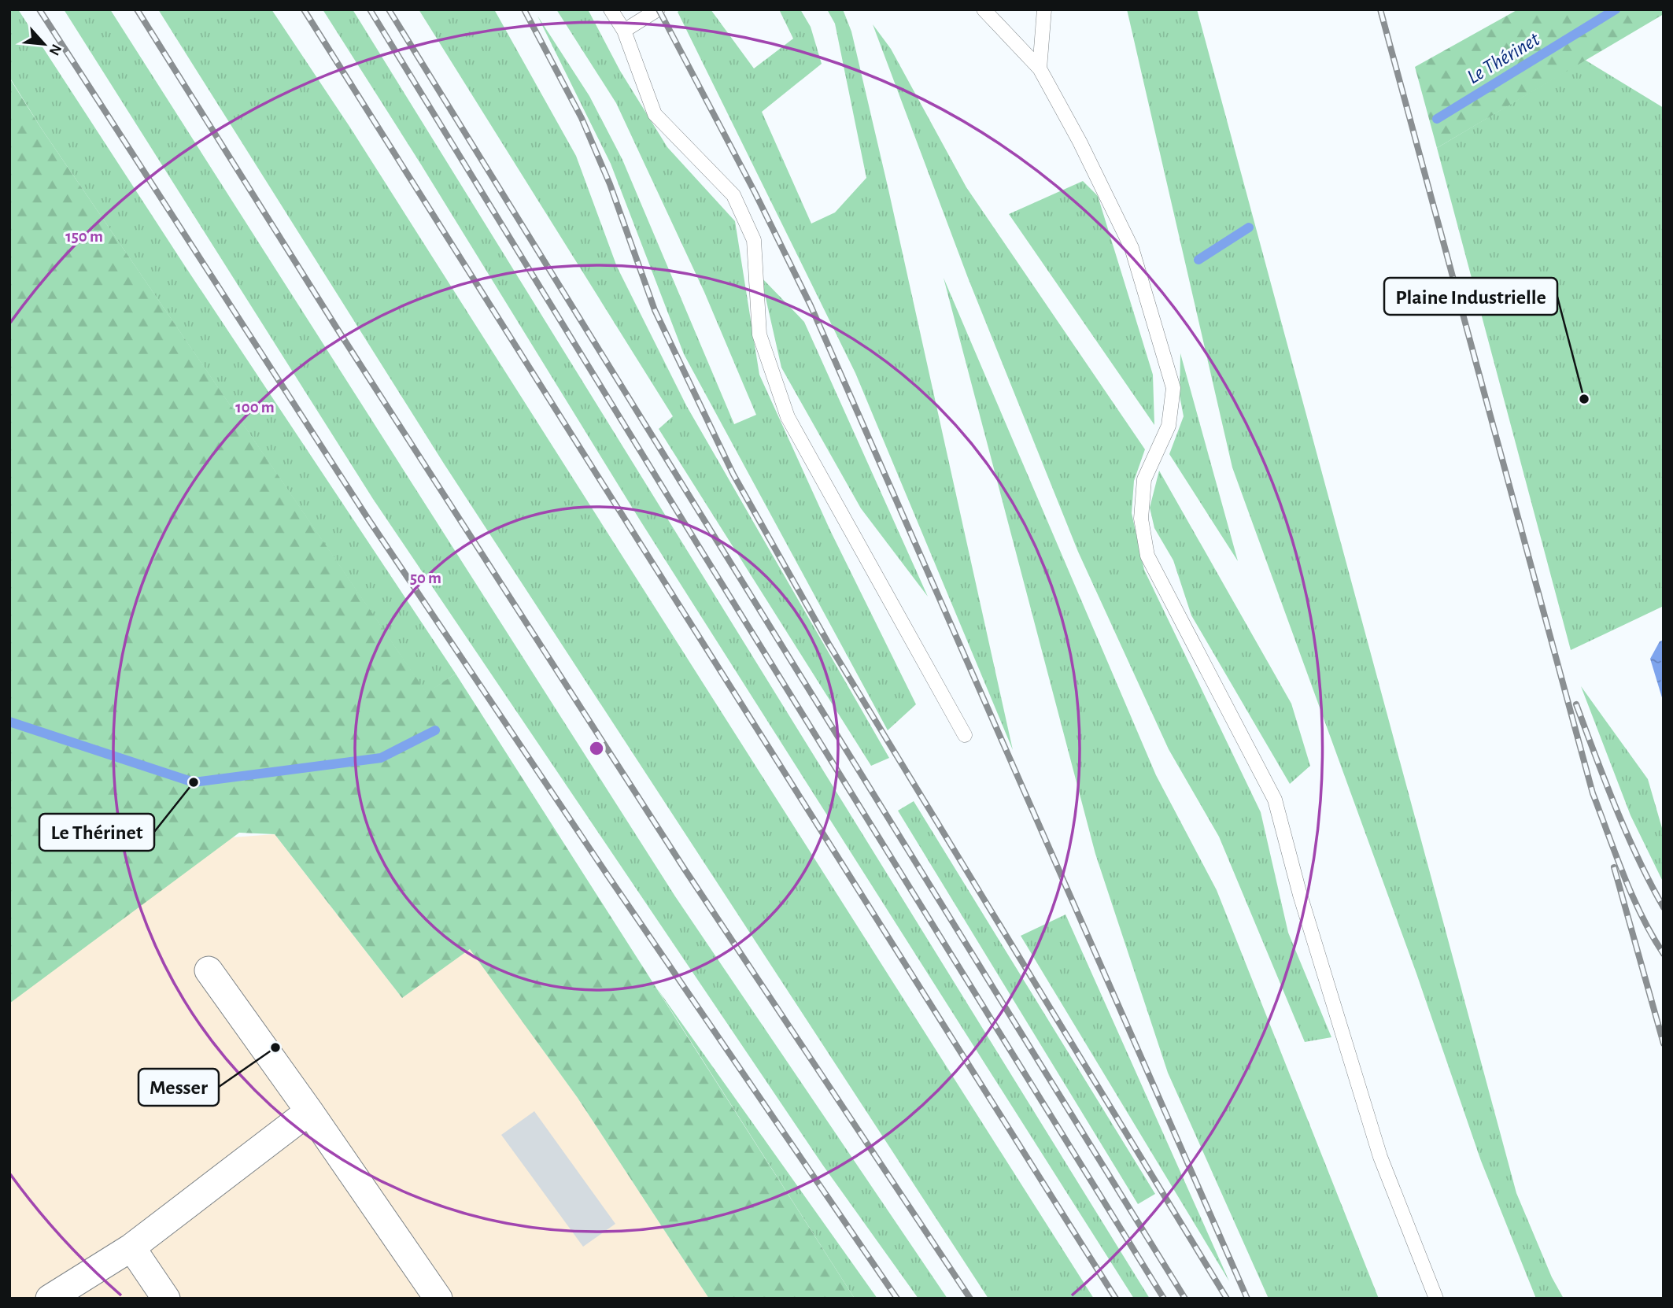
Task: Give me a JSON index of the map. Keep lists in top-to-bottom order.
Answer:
{
  "water": ["Le Thérinet"],
  "places": ["Plaine Industrielle", "Le Thérinet", "Messer"],
  "north": "bottom right",
  "rings": ["150 m", "100 m", "50 m"]
}
